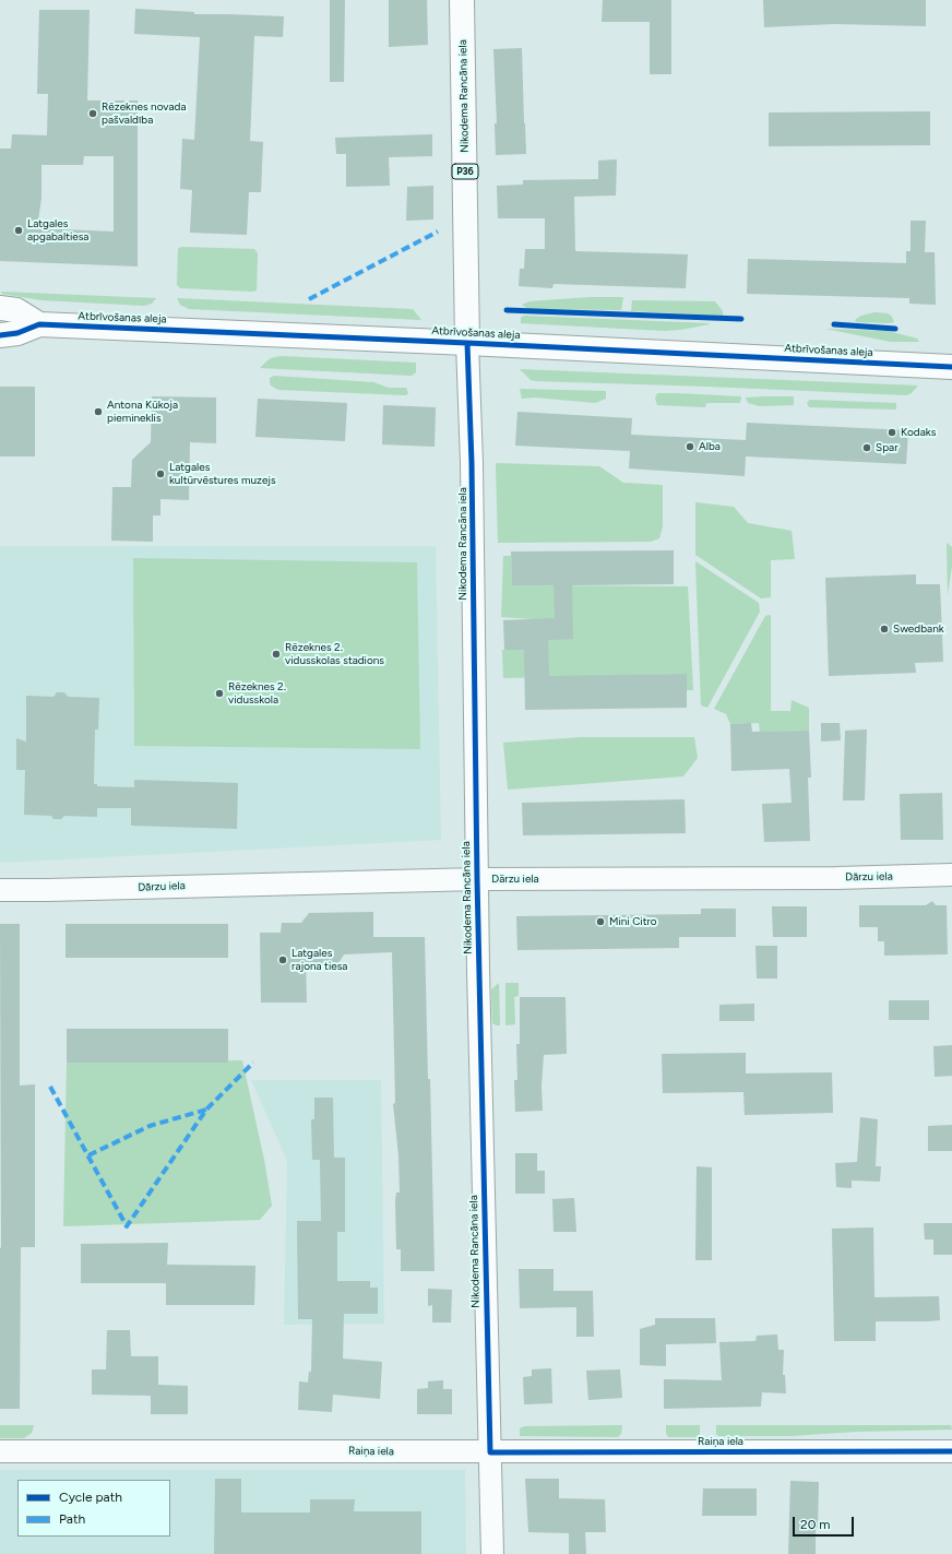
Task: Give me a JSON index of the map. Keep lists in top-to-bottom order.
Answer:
{
  "streets": {
    "main road": ["Nikodema Rancāna iela", "P36", "Atbrīvošanas aleja"],
    "street": ["Dārzu iela", "Raiņa iela"]
  },
  "crossings": [
    ["Nikodema Rancāna iela", "Atbrīvošanas aleja"],
    ["Nikodema Rancāna iela", "Dārzu iela"],
    ["Nikodema Rancāna iela", "Raiņa iela"]
  ],
  "places": [
    "Rēzeknes novada pašvaldība",
    "Latgales apgabaltiesa",
    "Antona Kūkoja piemineklis",
    "Kodaks",
    "Alba",
    "Spar",
    "Latgales kultūrvēstures muzejs",
    "Swedbank",
    "Rēzeknes 2. vidusskolas stadions",
    "Rēzeknes 2. vidusskola",
    "Mini Citro",
    "Latgales rajona tiesa"
  ],
  "legend": ["Cycle path", "Path"],
  "scale_bar": "20 m"
}
